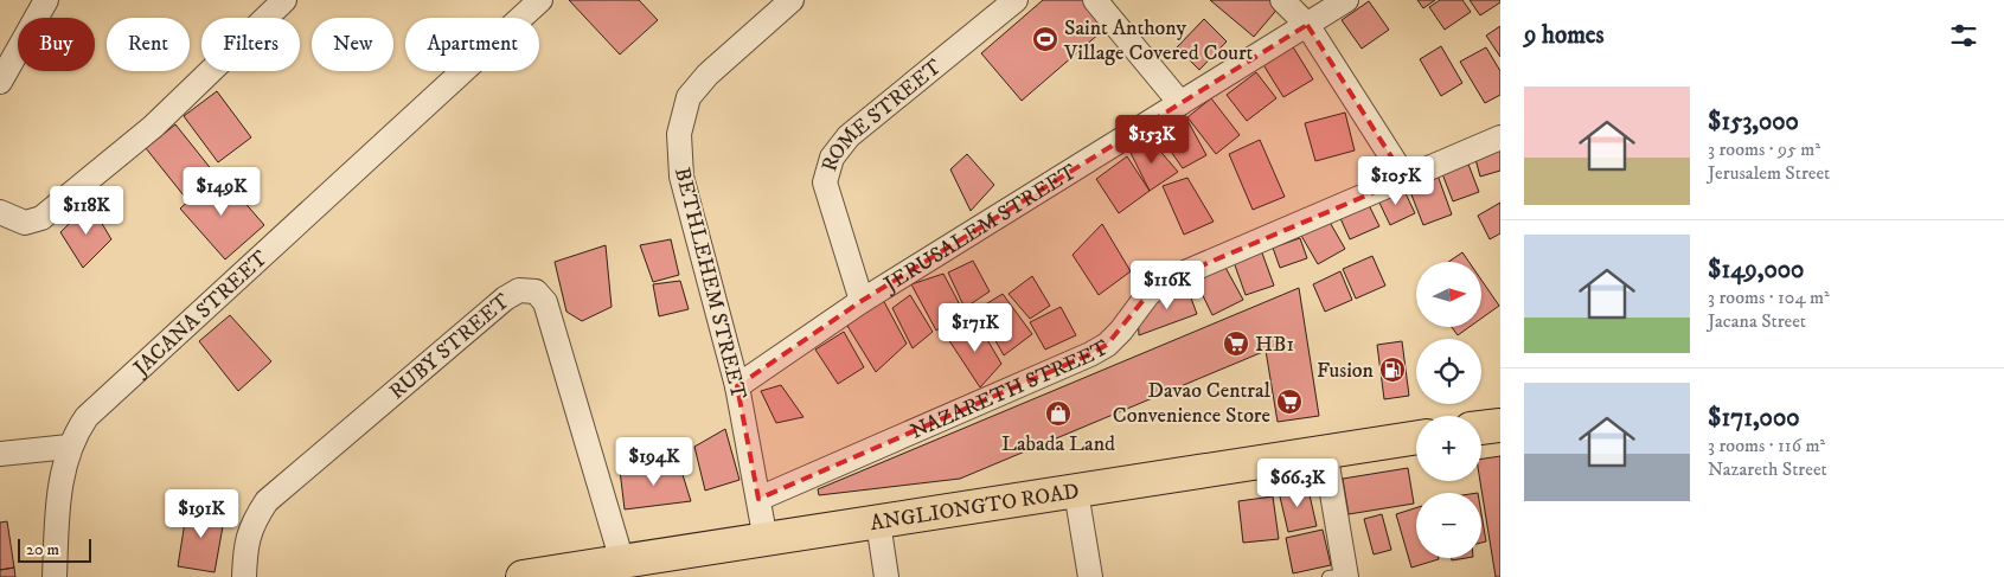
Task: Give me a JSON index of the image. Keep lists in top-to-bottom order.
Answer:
{
  "streets": {
    "main road": ["ANGLIONGTO ROAD"],
    "street": [
      "ROME STREET",
      "JERUSALEM STREET",
      "BETHLEHEM STREET",
      "JACANA STREET",
      "RUBY STREET",
      "NAZARETH STREET"
    ]
  },
  "crossings": [
    ["ROME STREET", "JERUSALEM STREET"],
    ["JERUSALEM STREET", "BETHLEHEM STREET"],
    ["BETHLEHEM STREET", "NAZARETH STREET"],
    ["BETHLEHEM STREET", "ANGLIONGTO ROAD"],
    ["RUBY STREET", "ANGLIONGTO ROAD"]
  ],
  "places": {
    "sports": ["Saint Anthony Village Covered Court"],
    "supermarket": ["HB1", "Davao Central Convenience Store"],
    "fuel station": ["Fusion"],
    "shop": ["Labada Land"]
  },
  "scale_bar": "20 m",
  "north": "right",
  "page": {
    "heading": "9 homes",
    "chip": [
      "Buy",
      "Rent",
      "Filters",
      "New",
      "Apartment"
    ],
    "list": [
      {
        "name": "$153,000",
        "note": "3 rooms · 95 m² · Jerusalem Street"
      },
      {
        "name": "$149,000",
        "note": "3 rooms · 104 m² · Jacana Street"
      },
      {
        "name": "$171,000",
        "note": "3 rooms · 116 m² · Nazareth Street"
      }
    ],
    "price": [
      "$153K",
      "$105K",
      "$149K",
      "$118K",
      "$116K",
      "$171K",
      "$194K",
      "$66.3K",
      "$191K"
    ],
    "map_buttons": ["+", "−"],
    "scale": "20 m"
  }
}
